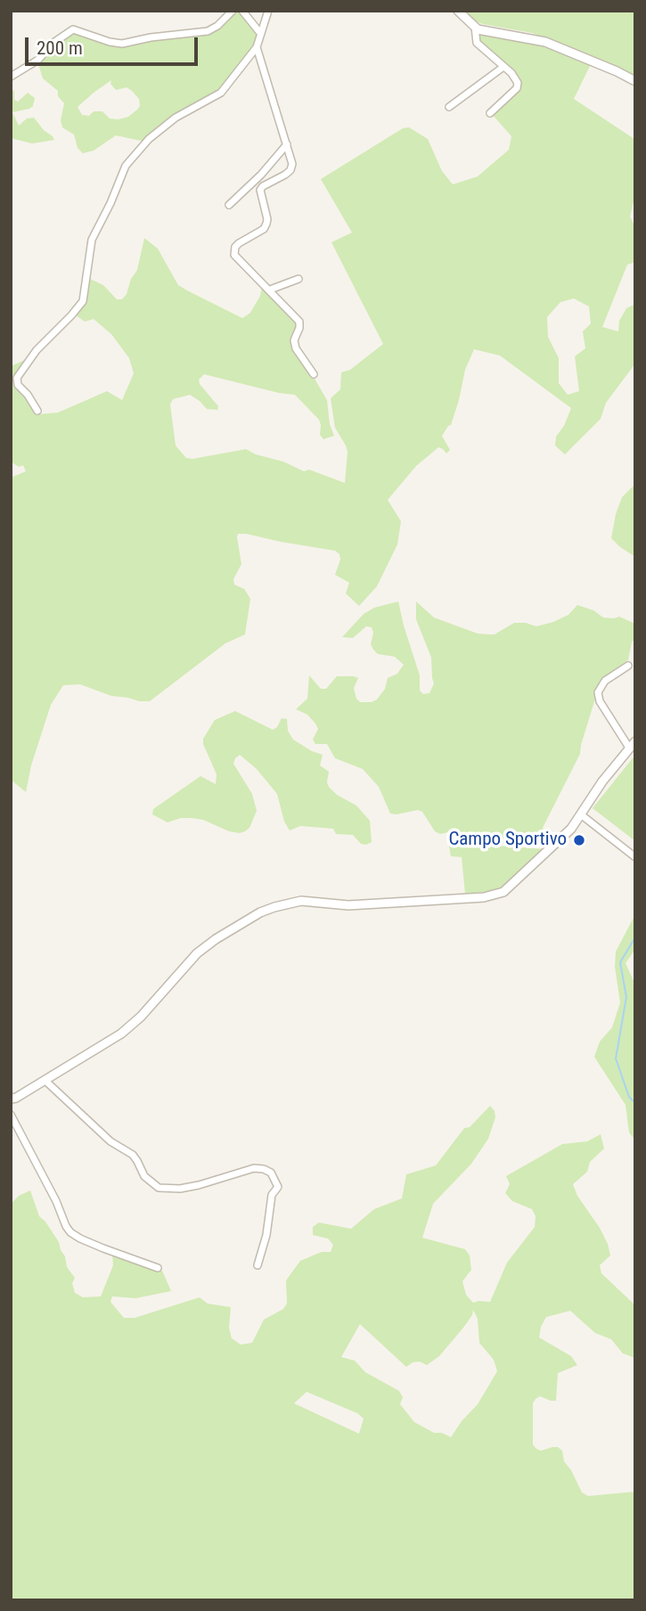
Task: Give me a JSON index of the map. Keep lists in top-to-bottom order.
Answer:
{
  "places": ["Campo Sportivo"],
  "scale_bar": "200 m"
}
